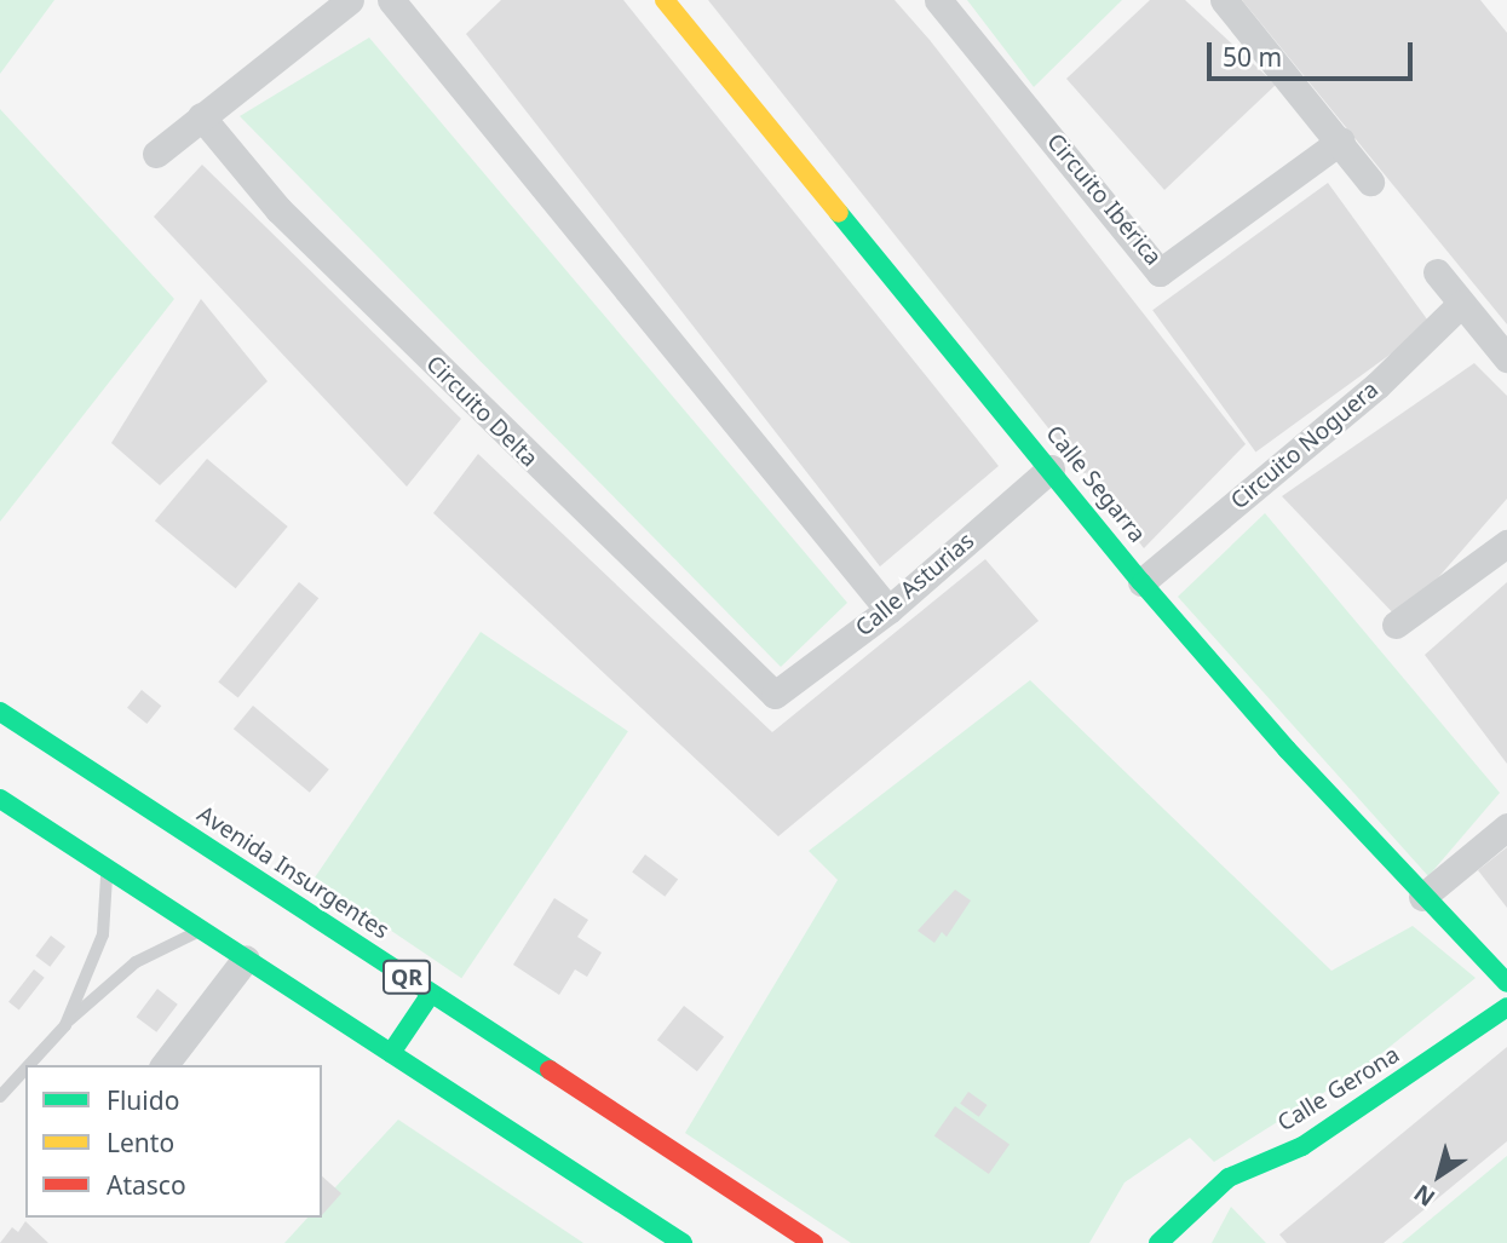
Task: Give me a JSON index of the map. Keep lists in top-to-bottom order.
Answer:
{
  "streets": {
    "main road": [
      "Calle Segarra",
      "Avenida Insurgentes",
      "QR",
      "Calle Gerona"
    ],
    "street": [
      "Circuito Ibérica",
      "Circuito Delta",
      "Circuito Noguera",
      "Calle Asturias"
    ]
  },
  "crossings": [
    ["Circuito Delta", "Calle Asturias"],
    ["Circuito Noguera", "Calle Segarra"],
    ["Calle Segarra", "Calle Asturias"]
  ],
  "legend": ["Fluido", "Lento", "Atasco"],
  "scale_bar": "50 m",
  "north": "bottom left"
}
